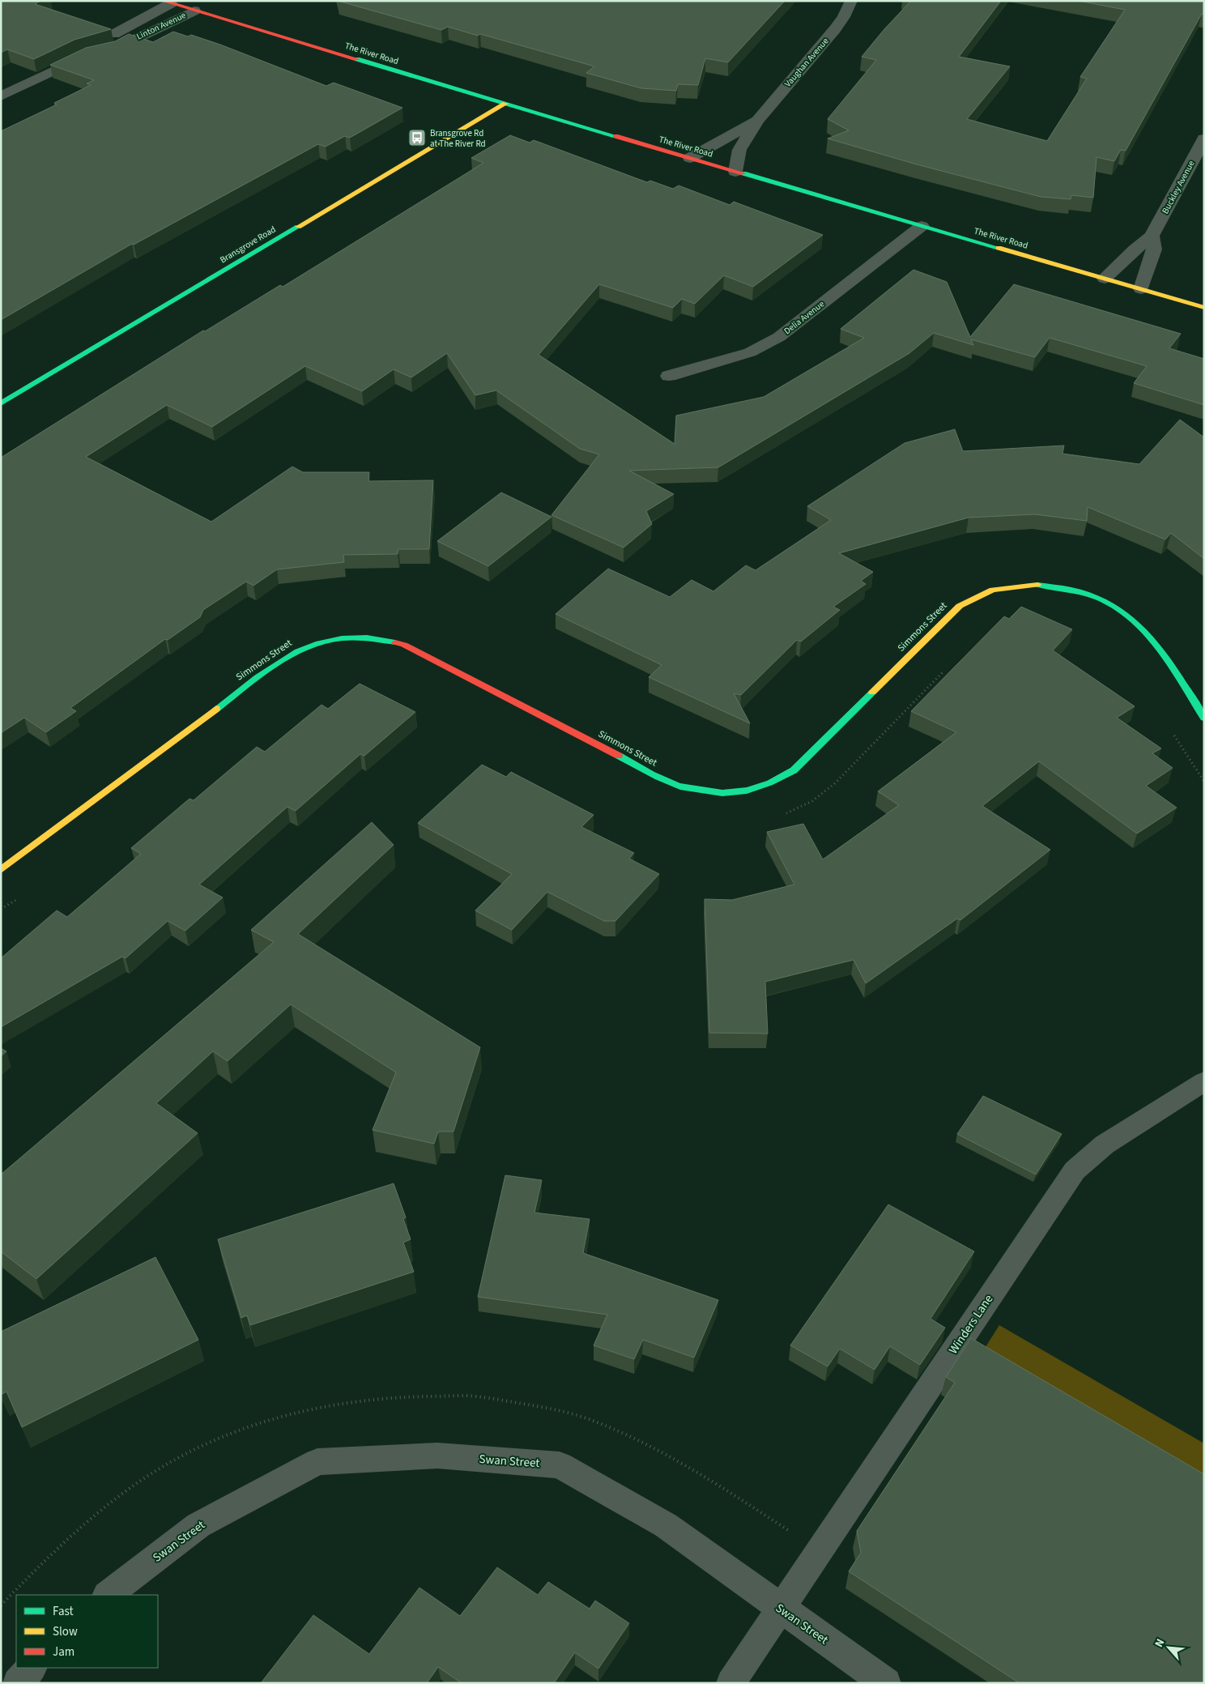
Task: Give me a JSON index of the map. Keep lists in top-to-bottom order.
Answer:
{
  "streets": {
    "main road": ["The River Road", "Bransgrove Road", "Simmons Street"],
    "street": [
      "Linton Avenue",
      "Vaughan Avenue",
      "Buckley Avenue",
      "Delia Avenue",
      "Swan Street"
    ],
    "lane": ["Winders Lane"]
  },
  "crossings": [
    ["Linton Avenue", "The River Road"],
    ["The River Road", "Vaughan Avenue"],
    ["The River Road", "Buckley Avenue"],
    ["The River Road", "Bransgrove Road"],
    ["The River Road", "Delia Avenue"],
    ["Winders Lane", "Swan Street"]
  ],
  "places": {
    "bus stop": ["Bransgrove Rd at The River Rd"]
  },
  "legend": ["Fast", "Slow", "Jam"],
  "north": "top left"
}
